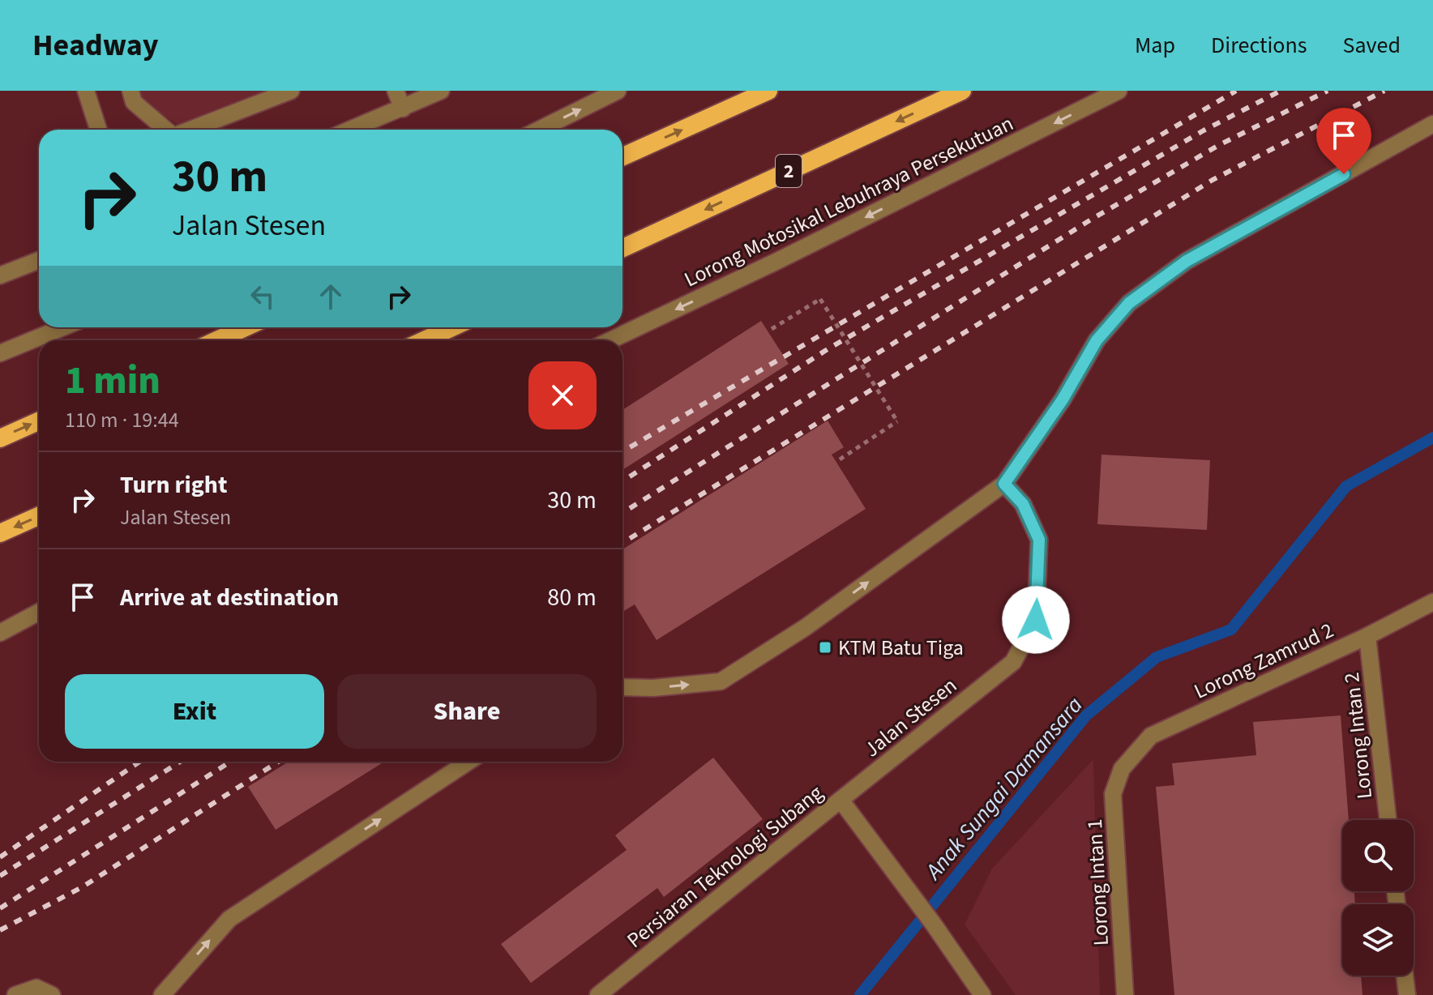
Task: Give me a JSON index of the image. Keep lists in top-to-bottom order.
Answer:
{
  "streets": {
    "highway": ["2"],
    "street": [
      "Lorong Motosikal Lebuhraya Persekutuan",
      "Lorong Zamrud 2",
      "Jalan Stesen",
      "Lorong Intan 2",
      "Persiaran Teknologi Subang",
      "Lorong Intan 1"
    ]
  },
  "crossings": [
    ["Lorong Zamrud 2", "Lorong Intan 2"],
    ["Lorong Zamrud 2", "Lorong Intan 1"],
    ["Jalan Stesen", "Persiaran Teknologi Subang"]
  ],
  "one_way": ["Lorong Motosikal Lebuhraya Persekutuan"],
  "water": ["Anak Sungai Damansara"],
  "places": {
    "transit": ["KTM Batu Tiga"]
  },
  "page": {
    "header": "Headway",
    "nav": ["Map", "Directions", "Saved"],
    "turn": ["30 m", "Jalan Stesen"],
    "heading": ["1 min", "110 m · 19:44"],
    "list": [
      {
        "name": "Turn right",
        "note": "Jalan Stesen",
        "value": "30 m"
      },
      {
        "name": "Arrive at destination",
        "value": "80 m"
      }
    ],
    "buttons": ["Exit", "Share"]
  }
}
